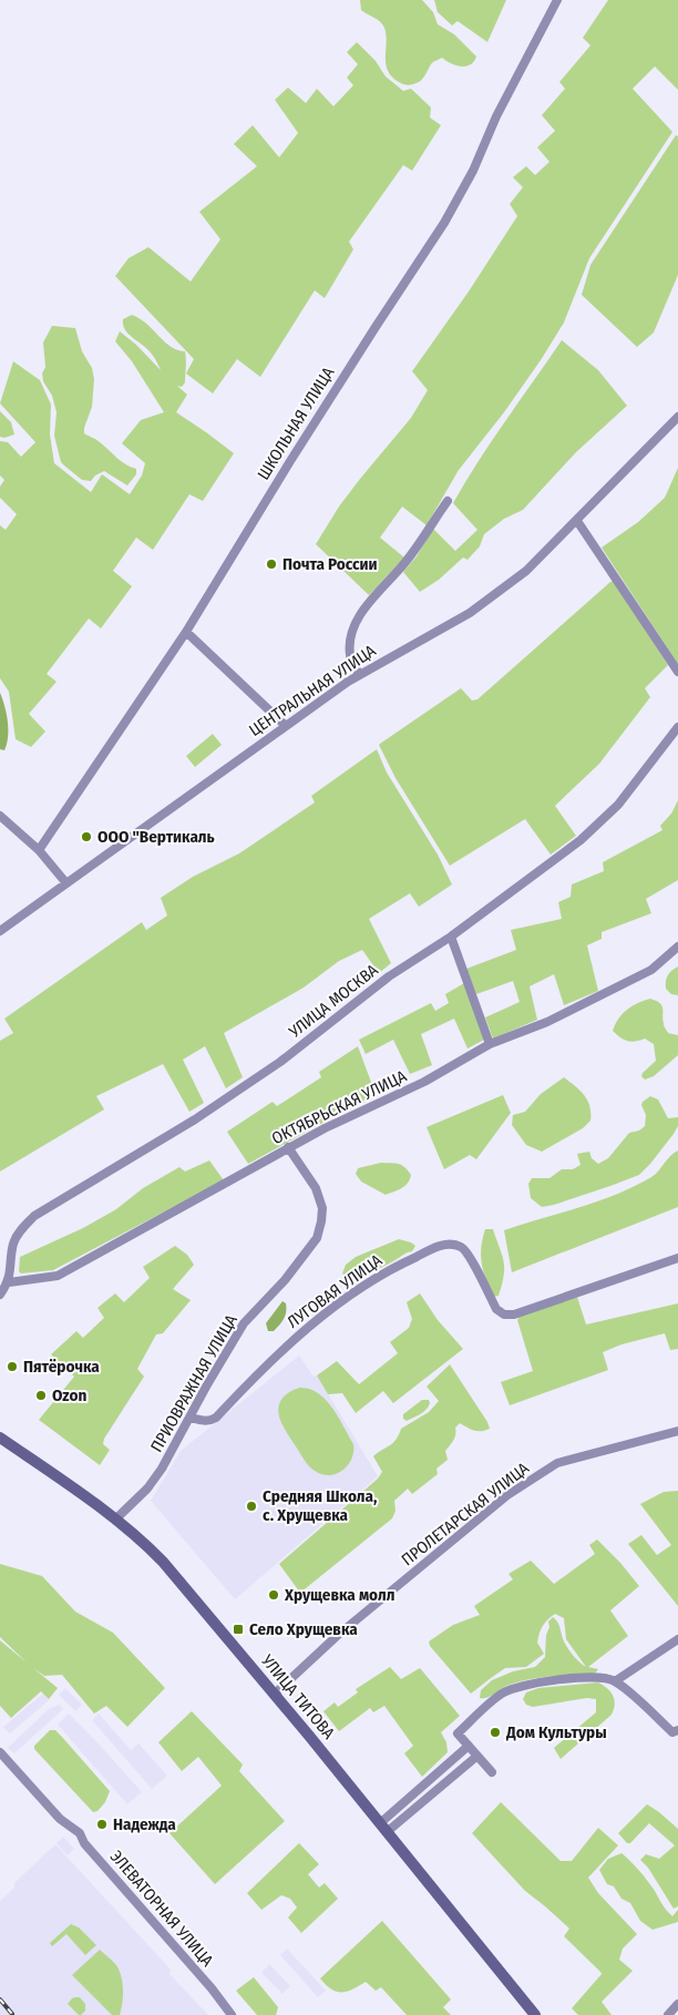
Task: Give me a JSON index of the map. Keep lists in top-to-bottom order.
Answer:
{
  "streets": {
    "main road": ["УЛИЦА ТИТОВА"],
    "street": [
      "ШКОЛЬНАЯ УЛИЦА",
      "ЦЕНТРАЛЬНАЯ УЛИЦА",
      "УЛИЦА МОСКВА",
      "ОКТЯБРЬСКАЯ УЛИЦА",
      "ЛУГОВАЯ УЛИЦА",
      "ПРИОВРАЖНАЯ УЛИЦА",
      "ПРОЛЕТАРСКАЯ УЛИЦА",
      "ЭЛЕВАТОРНАЯ УЛИЦА"
    ]
  },
  "crossings": [
    ["УЛИЦА МОСКВА", "ОКТЯБРЬСКАЯ УЛИЦА"],
    ["ОКТЯБРЬСКАЯ УЛИЦА", "ПРИОВРАЖНАЯ УЛИЦА"],
    ["ЛУГОВАЯ УЛИЦА", "ПРИОВРАЖНАЯ УЛИЦА"],
    ["ПРИОВРАЖНАЯ УЛИЦА", "УЛИЦА ТИТОВА"],
    ["ПРОЛЕТАРСКАЯ УЛИЦА", "УЛИЦА ТИТОВА"]
  ],
  "places": {
    "other": [
      "Почта России",
      "ООО \"Вертикаль",
      "Пятёрочка",
      "Ozon",
      "Средняя Школа, с. Хрущевка",
      "Хрущевка молл",
      "Дом Культуры",
      "Надежда"
    ],
    "transit": ["Село Хрущевка"]
  }
}
